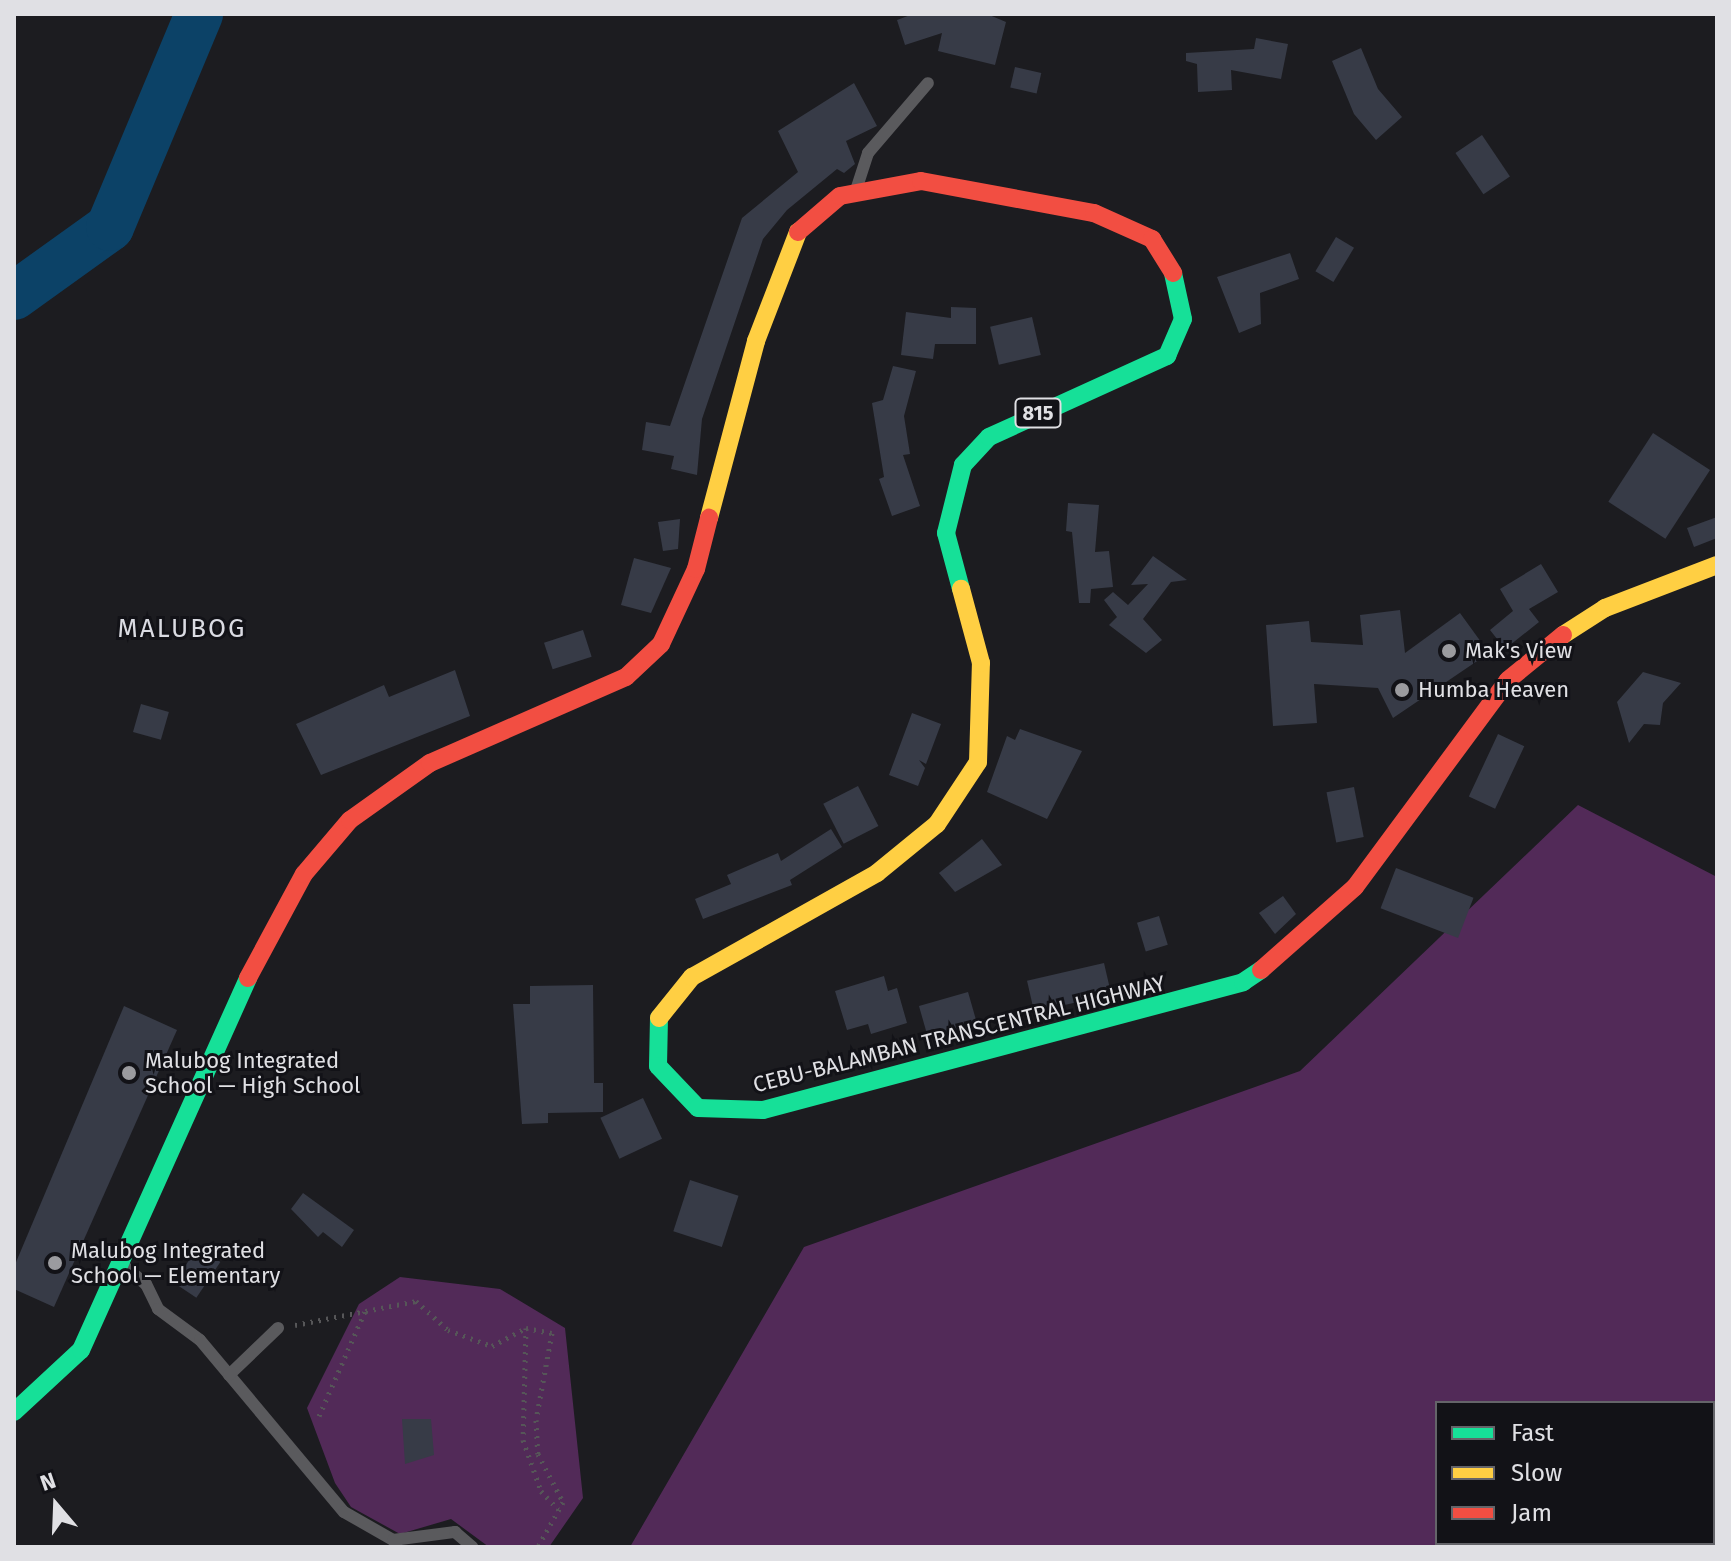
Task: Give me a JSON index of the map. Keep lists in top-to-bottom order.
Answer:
{
  "streets": {
    "main road": ["815", "CEBU-BALAMBAN TRANSCENTRAL HIGHWAY"]
  },
  "districts": ["MALUBOG"],
  "places": [
    "Mak's View",
    "Humba Heaven",
    "Malubog Integrated School — High School",
    "Malubog Integrated School — Elementary"
  ],
  "legend": ["Fast", "Slow", "Jam"],
  "north": "top"
}
